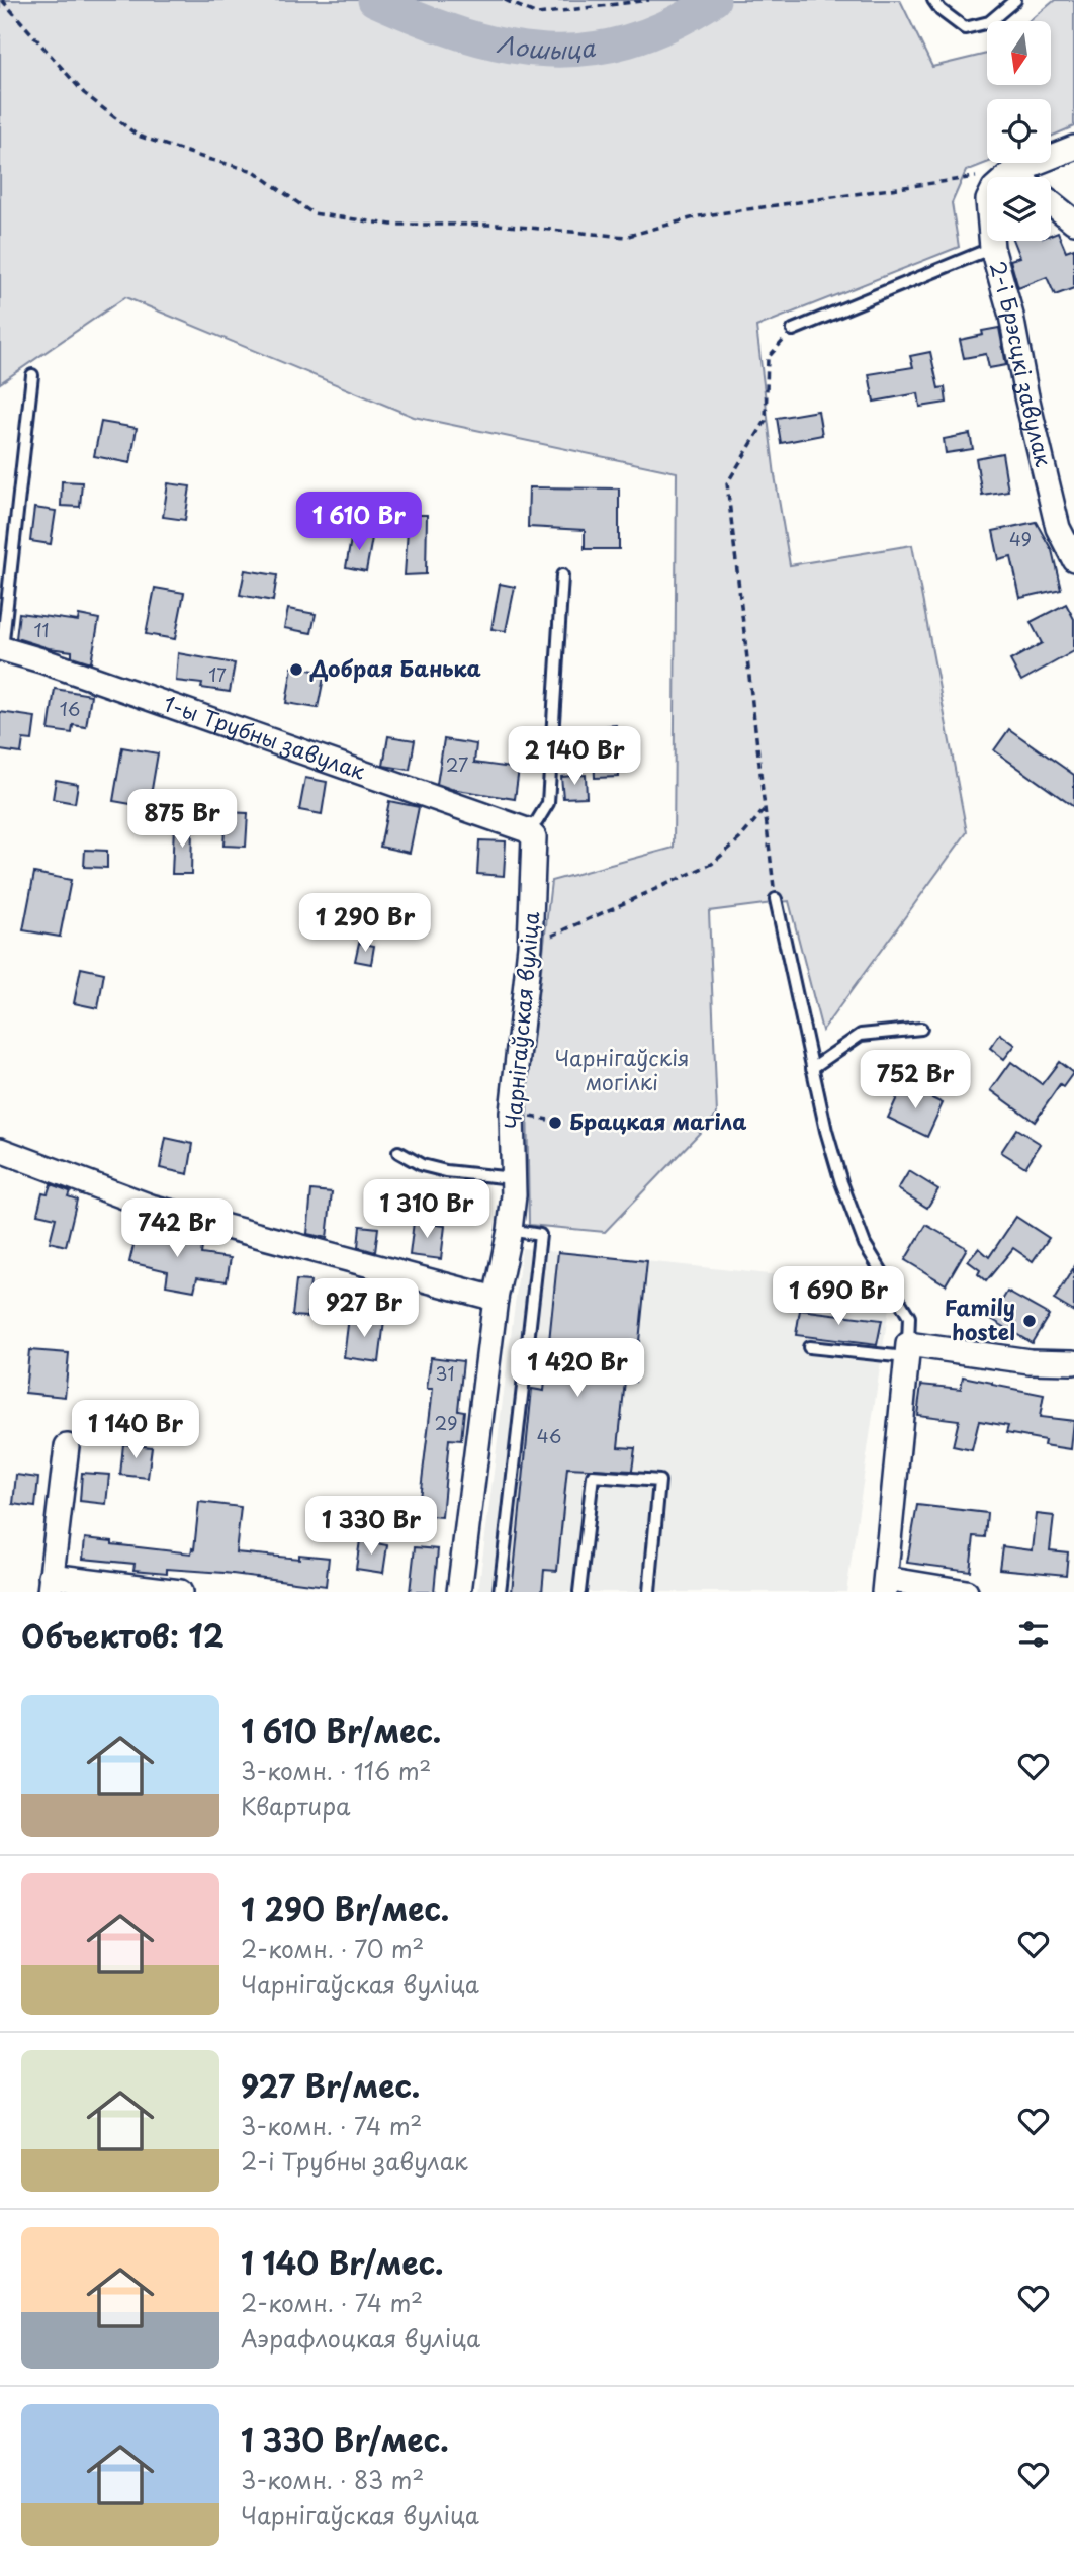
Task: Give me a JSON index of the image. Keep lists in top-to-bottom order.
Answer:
{
  "streets": {
    "street": ["2-і Брэсцкі завулак", "1-ы Трубны завулак", "Чарнігаўская вуліца"]
  },
  "crossings": [
    ["1-ы Трубны завулак", "Чарнігаўская вуліца"]
  ],
  "water": ["Лошыца"],
  "parks": ["Чарнігаўскія могілкі"],
  "places": ["Добрая Банька", "Брацкая магіла", "Family hostel"],
  "house_numbers": [
    "49",
    "11",
    "17",
    "16",
    "27",
    "31",
    "29",
    "46"
  ],
  "north": "bottom",
  "page": {
    "price": [
      "1 610 Br",
      "2 140 Br",
      "875 Br",
      "1 290 Br",
      "752 Br",
      "1 310 Br",
      "742 Br",
      "1 690 Br",
      "927 Br",
      "1 420 Br",
      "1 140 Br",
      "1 330 Br"
    ],
    "heading": "Объектов: 12",
    "list": [
      {
        "name": "1 610 Br/мес.",
        "note": "3-комн. · 116 m² · Квартира"
      },
      {
        "name": "1 290 Br/мес.",
        "note": "2-комн. · 70 m² · Чарнігаўская вуліца"
      },
      {
        "name": "927 Br/мес.",
        "note": "3-комн. · 74 m² · 2-і Трубны завулак"
      },
      {
        "name": "1 140 Br/мес.",
        "note": "2-комн. · 74 m² · Аэрафлоцкая вуліца"
      },
      {
        "name": "1 330 Br/мес.",
        "note": "3-комн. · 83 m² · Чарнігаўская вуліца"
      }
    ]
  }
}
